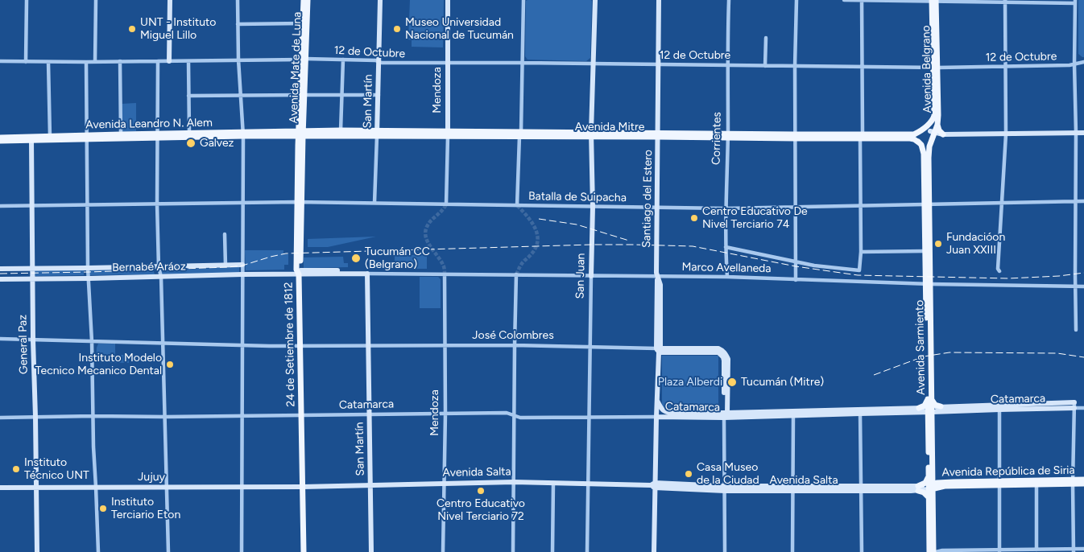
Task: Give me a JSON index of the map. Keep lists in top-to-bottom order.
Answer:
{
  "streets": {
    "main road": [
      "Avenida Mate de Luna",
      "Avenida Belgrano",
      "Avenida Leandro N. Alem",
      "Avenida Mitre",
      "24 de Setiembre de 1812",
      "Avenida Sarmiento",
      "Avenida República de Siria"
    ],
    "street": [
      "12 de Octubre",
      "Mendoza",
      "San Martín",
      "Corrientes",
      "Batalla de Suipacha",
      "Santiago del Estero",
      "Bernabé Aráoz",
      "Marco Avellaneda",
      "San Juan",
      "José Colombres",
      "General Paz",
      "Catamarca",
      "Avenida Salta",
      "Jujuy"
    ]
  },
  "crossings": [
    ["12 de Octubre", "Avenida Mate de Luna"],
    ["12 de Octubre", "Avenida Belgrano"],
    ["12 de Octubre", "Mendoza"],
    ["12 de Octubre", "San Martín"],
    ["12 de Octubre", "Corrientes"],
    ["12 de Octubre", "Santiago del Estero"],
    ["12 de Octubre", "San Juan"],
    ["Avenida Mate de Luna", "Avenida Leandro N. Alem"],
    ["Avenida Mate de Luna", "Avenida Mitre"],
    ["Avenida Mate de Luna", "24 de Setiembre de 1812"],
    ["Avenida Belgrano", "Avenida Mitre"],
    ["Avenida Belgrano", "Avenida Sarmiento"],
    ["Mendoza", "Avenida Mitre"],
    ["Mendoza", "Batalla de Suipacha"],
    ["Mendoza", "Marco Avellaneda"],
    ["Mendoza", "José Colombres"],
    ["Mendoza", "Catamarca"],
    ["Mendoza", "Avenida Salta"],
    ["San Martín", "Avenida Mitre"],
    ["San Martín", "Batalla de Suipacha"],
    ["San Martín", "Marco Avellaneda"],
    ["San Martín", "José Colombres"],
    ["San Martín", "Catamarca"],
    ["San Martín", "Avenida Salta"],
    ["Avenida Leandro N. Alem", "Avenida Mitre"],
    ["Avenida Leandro N. Alem", "General Paz"],
    ["Avenida Leandro N. Alem", "24 de Setiembre de 1812"],
    ["Avenida Mitre", "Corrientes"],
    ["Avenida Mitre", "Santiago del Estero"],
    ["Avenida Mitre", "San Juan"],
    ["Avenida Mitre", "24 de Setiembre de 1812"],
    ["Avenida Mitre", "Avenida Sarmiento"],
    ["Corrientes", "Batalla de Suipacha"],
    ["Corrientes", "Marco Avellaneda"],
    ["Batalla de Suipacha", "Santiago del Estero"],
    ["Batalla de Suipacha", "San Juan"],
    ["Batalla de Suipacha", "General Paz"],
    ["Batalla de Suipacha", "24 de Setiembre de 1812"],
    ["Batalla de Suipacha", "Avenida Sarmiento"],
    ["Santiago del Estero", "Marco Avellaneda"],
    ["Santiago del Estero", "José Colombres"],
    ["Santiago del Estero", "Catamarca"],
    ["Santiago del Estero", "Avenida Salta"],
    ["Bernabé Aráoz", "Marco Avellaneda"],
    ["Bernabé Aráoz", "General Paz"],
    ["Bernabé Aráoz", "24 de Setiembre de 1812"],
    ["Marco Avellaneda", "San Juan"],
    ["Marco Avellaneda", "24 de Setiembre de 1812"],
    ["Marco Avellaneda", "Avenida Sarmiento"],
    ["San Juan", "José Colombres"],
    ["San Juan", "Catamarca"],
    ["San Juan", "Avenida Salta"],
    ["José Colombres", "General Paz"],
    ["José Colombres", "24 de Setiembre de 1812"],
    ["José Colombres", "Catamarca"],
    ["General Paz", "Catamarca"],
    ["General Paz", "Jujuy"],
    ["24 de Setiembre de 1812", "Catamarca"],
    ["24 de Setiembre de 1812", "Avenida Salta"],
    ["24 de Setiembre de 1812", "Jujuy"],
    ["Avenida Sarmiento", "Catamarca"],
    ["Avenida Sarmiento", "Avenida República de Siria"],
    ["Avenida Sarmiento", "Avenida Salta"],
    ["Avenida República de Siria", "Avenida Salta"],
    ["Avenida Salta", "Jujuy"]
  ],
  "parks": ["Plaza Alberdi"],
  "places": [
    "UNT - Instituto Miguel Lillo",
    "Museo Universidad Nacional de Tucumán",
    "Galvez",
    "Centro Educativo De Nivel Terciario 74",
    "Fundacióon Juan XXIII",
    "Tucumán CC (Belgrano)",
    "Instituto Modelo Tecnico Mecanico Dental",
    "Tucumán (Mitre)",
    "Instituto Técnico UNT",
    "Casa Museo de la Ciudad",
    "Centro Educativo Nivel Terciario 72",
    "Instituto Terciario Eton"
  ]
}
